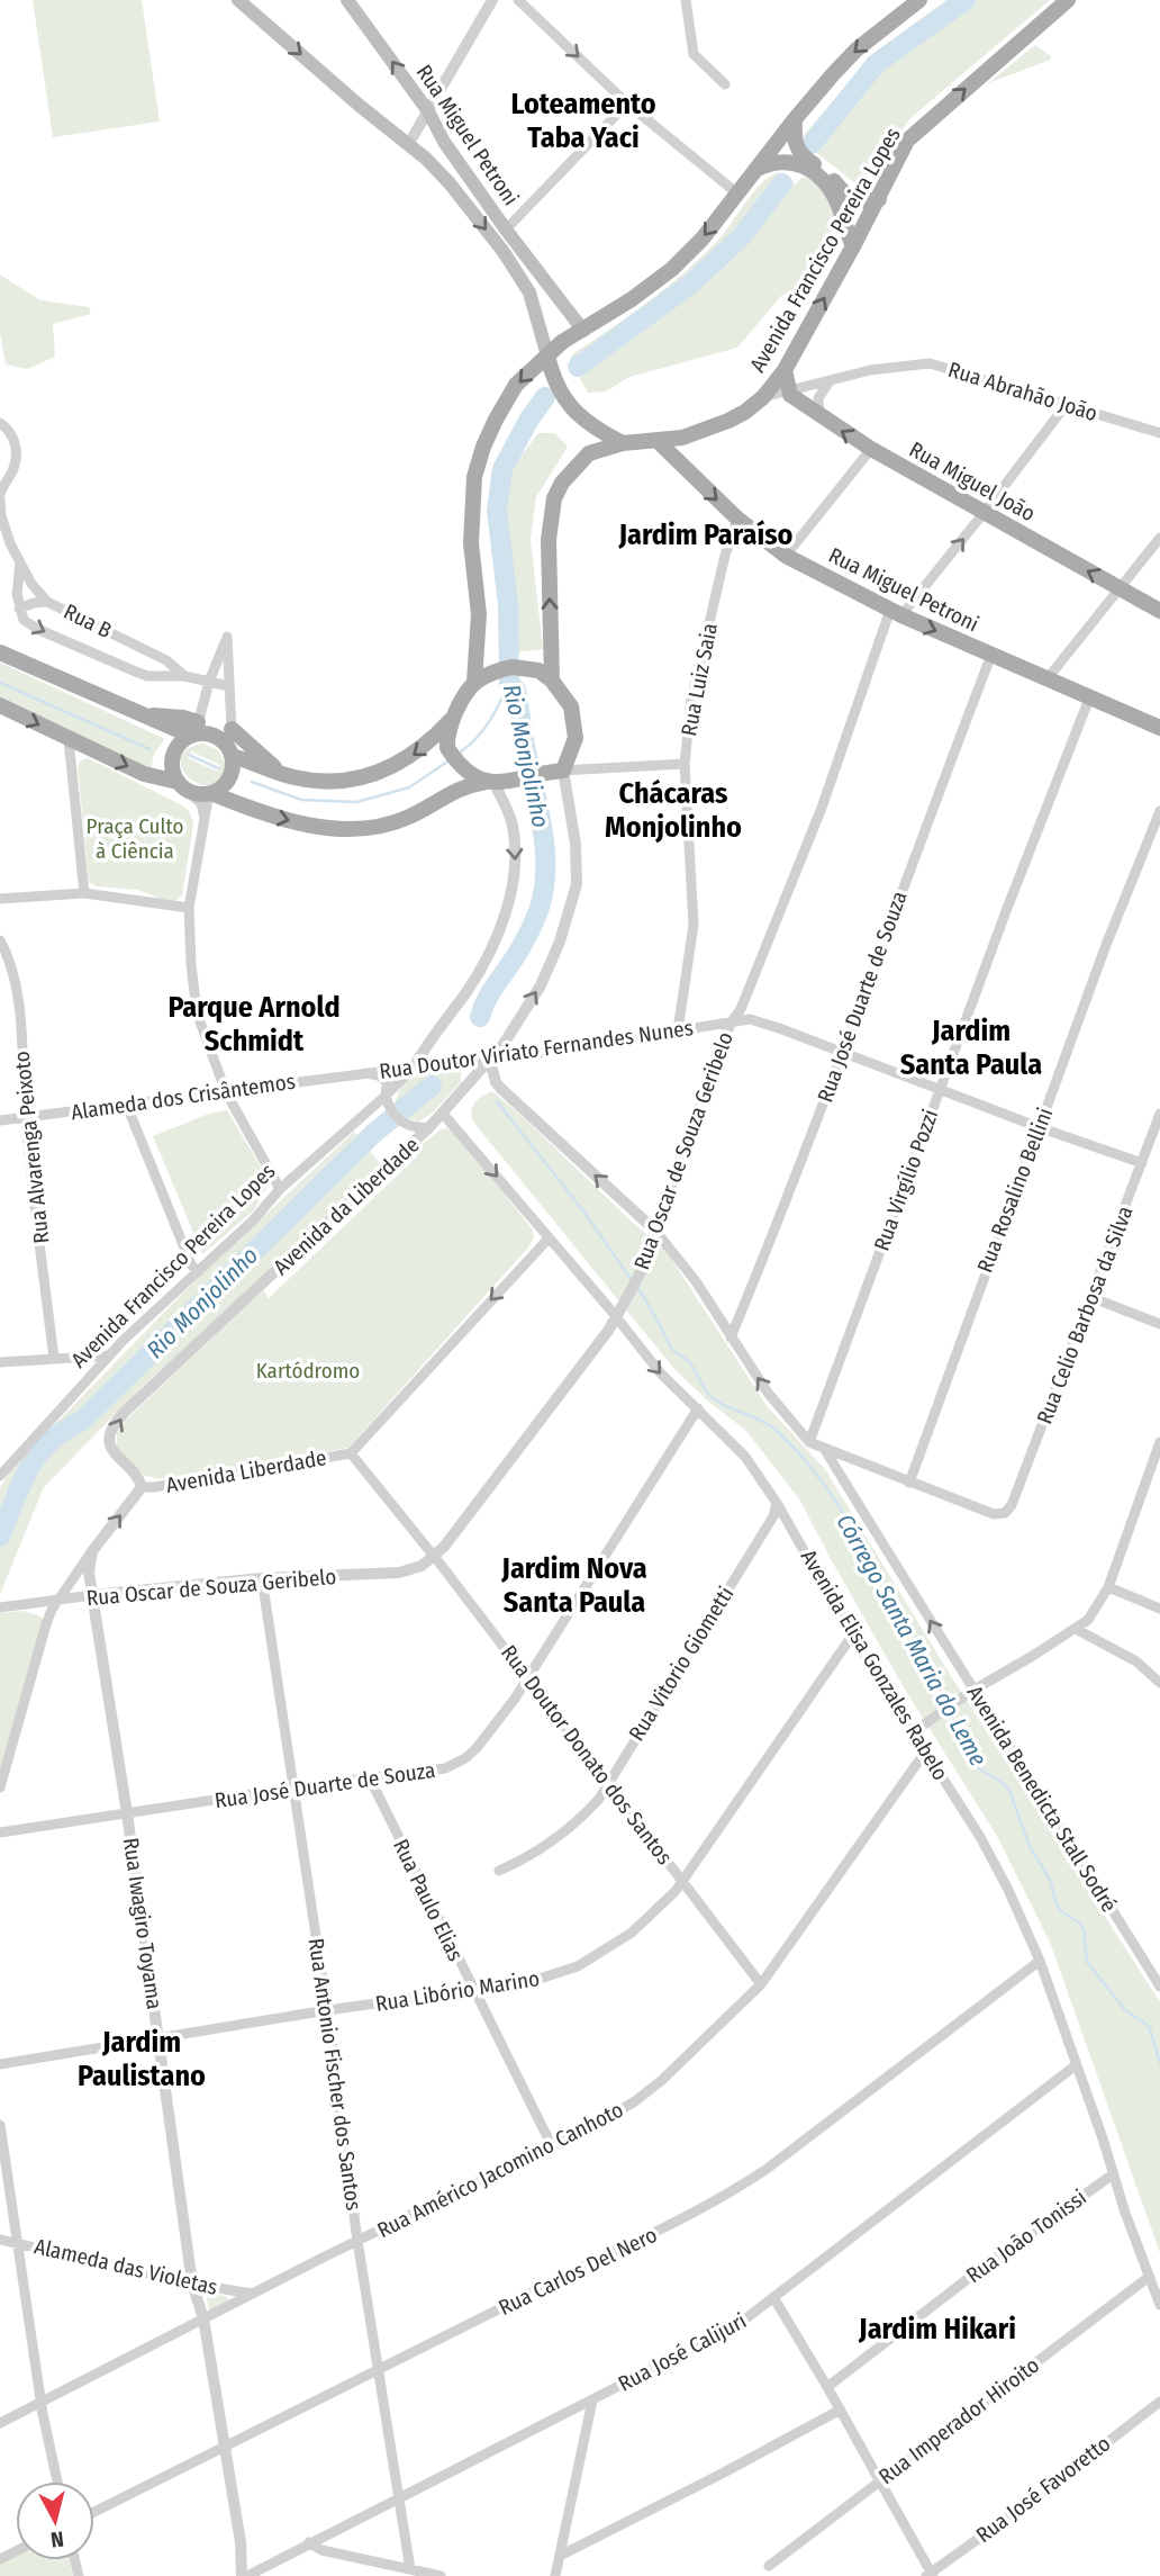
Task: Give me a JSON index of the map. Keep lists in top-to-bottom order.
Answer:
{
  "streets": {
    "main road": ["Rua Miguel Petroni", "Avenida Francisco Pereira Lopes", "Rua Miguel João"],
    "street": [
      "Rua Abrahão João",
      "Rua B",
      "Rua Luiz Saia",
      "Rua José Duarte de Souza",
      "Rua Doutor Viriato Fernandes Nunes",
      "Alameda dos Crisântemos",
      "Rua Alvarenga Peixoto",
      "Rua Oscar de Souza Geribelo",
      "Rua Virgílio Pozzi",
      "Rua Rosalino Bellini",
      "Avenida da Liberdade",
      "Rua Celio Barbosa da Silva",
      "Avenida Liberdade",
      "Rua Vitorio Giometti",
      "Avenida Elisa Gonzales Rabelo",
      "Rua Doutor Donato dos Santos",
      "Avenida Benedicta Stall Sodré",
      "Rua Paulo Elias",
      "Rua Iwagiro Toyama",
      "Rua Libório Marino",
      "Rua Antonio Fischer dos Santos",
      "Rua Américo Jacomino Canhoto",
      "Rua João Tonissi",
      "Alameda das Violetas",
      "Rua Carlos Del Nero",
      "Rua José Calijuri",
      "Rua Imperador Hiroito",
      "Rua José Favoretto"
    ]
  },
  "crossings": [
    ["Rua Miguel Petroni", "Avenida Francisco Pereira Lopes"],
    ["Rua Miguel Petroni", "Rua Luiz Saia"],
    ["Rua Miguel Petroni", "Rua José Duarte de Souza"],
    ["Rua Miguel Petroni", "Rua Oscar de Souza Geribelo"],
    ["Rua Miguel Petroni", "Rua Virgílio Pozzi"],
    ["Avenida Francisco Pereira Lopes", "Rua Abrahão João"],
    ["Avenida Francisco Pereira Lopes", "Rua Doutor Viriato Fernandes Nunes"],
    ["Rua Abrahão João", "Rua Miguel João"],
    ["Rua Luiz Saia", "Rua Doutor Viriato Fernandes Nunes"],
    ["Rua José Duarte de Souza", "Rua Doutor Viriato Fernandes Nunes"],
    ["Rua José Duarte de Souza", "Avenida Elisa Gonzales Rabelo"],
    ["Rua José Duarte de Souza", "Rua Doutor Donato dos Santos"],
    ["Rua José Duarte de Souza", "Rua Paulo Elias"],
    ["Rua José Duarte de Souza", "Rua Iwagiro Toyama"],
    ["Rua José Duarte de Souza", "Rua Antonio Fischer dos Santos"],
    ["Rua Doutor Viriato Fernandes Nunes", "Alameda dos Crisântemos"],
    ["Rua Doutor Viriato Fernandes Nunes", "Rua Oscar de Souza Geribelo"],
    ["Rua Doutor Viriato Fernandes Nunes", "Rua Virgílio Pozzi"],
    ["Rua Doutor Viriato Fernandes Nunes", "Rua Rosalino Bellini"],
    ["Rua Doutor Viriato Fernandes Nunes", "Avenida da Liberdade"],
    ["Rua Doutor Viriato Fernandes Nunes", "Rua Celio Barbosa da Silva"],
    ["Alameda dos Crisântemos", "Rua Alvarenga Peixoto"],
    ["Rua Oscar de Souza Geribelo", "Avenida Liberdade"],
    ["Rua Oscar de Souza Geribelo", "Avenida Elisa Gonzales Rabelo"],
    ["Rua Oscar de Souza Geribelo", "Rua Doutor Donato dos Santos"],
    ["Rua Oscar de Souza Geribelo", "Rua Iwagiro Toyama"],
    ["Rua Oscar de Souza Geribelo", "Rua Antonio Fischer dos Santos"],
    ["Rua Rosalino Bellini", "Rua Celio Barbosa da Silva"],
    ["Avenida da Liberdade", "Avenida Liberdade"],
    ["Avenida da Liberdade", "Avenida Elisa Gonzales Rabelo"],
    ["Avenida Liberdade", "Avenida Elisa Gonzales Rabelo"],
    ["Avenida Liberdade", "Rua Doutor Donato dos Santos"],
    ["Avenida Liberdade", "Rua Iwagiro Toyama"],
    ["Rua Vitorio Giometti", "Avenida Elisa Gonzales Rabelo"],
    ["Rua Vitorio Giometti", "Rua Doutor Donato dos Santos"],
    ["Avenida Elisa Gonzales Rabelo", "Rua Libório Marino"],
    ["Avenida Elisa Gonzales Rabelo", "Rua Américo Jacomino Canhoto"],
    ["Avenida Elisa Gonzales Rabelo", "Rua João Tonissi"],
    ["Avenida Elisa Gonzales Rabelo", "Rua Carlos Del Nero"],
    ["Avenida Elisa Gonzales Rabelo", "Rua José Calijuri"],
    ["Avenida Elisa Gonzales Rabelo", "Rua Imperador Hiroito"],
    ["Rua Doutor Donato dos Santos", "Rua Libório Marino"],
    ["Rua Doutor Donato dos Santos", "Rua Américo Jacomino Canhoto"],
    ["Rua Paulo Elias", "Rua Libório Marino"],
    ["Rua Paulo Elias", "Rua Américo Jacomino Canhoto"],
    ["Rua Iwagiro Toyama", "Rua Libório Marino"],
    ["Rua Iwagiro Toyama", "Rua Américo Jacomino Canhoto"],
    ["Rua Iwagiro Toyama", "Alameda das Violetas"],
    ["Rua Iwagiro Toyama", "Rua Carlos Del Nero"],
    ["Rua Libório Marino", "Rua Antonio Fischer dos Santos"],
    ["Rua Antonio Fischer dos Santos", "Rua Américo Jacomino Canhoto"],
    ["Rua Antonio Fischer dos Santos", "Rua Carlos Del Nero"],
    ["Rua Antonio Fischer dos Santos", "Rua José Calijuri"],
    ["Rua Américo Jacomino Canhoto", "Alameda das Violetas"]
  ],
  "one_way": ["Rua Miguel João", "Avenida da Liberdade", "Avenida Benedicta Stall Sodré"],
  "districts": [
    "Loteamento Taba Yaci",
    "Jardim Paraíso",
    "Chácaras Monjolinho",
    "Parque Arnold Schmidt",
    "Jardim Santa Paula",
    "Jardim Nova Santa Paula",
    "Jardim Paulistano",
    "Jardim Hikari"
  ],
  "water": ["Rio Monjolinho", "Córrego Santa Maria do Leme"],
  "parks": ["Praça Culto à Ciência", "Kartódromo"],
  "north": "bottom"
}
